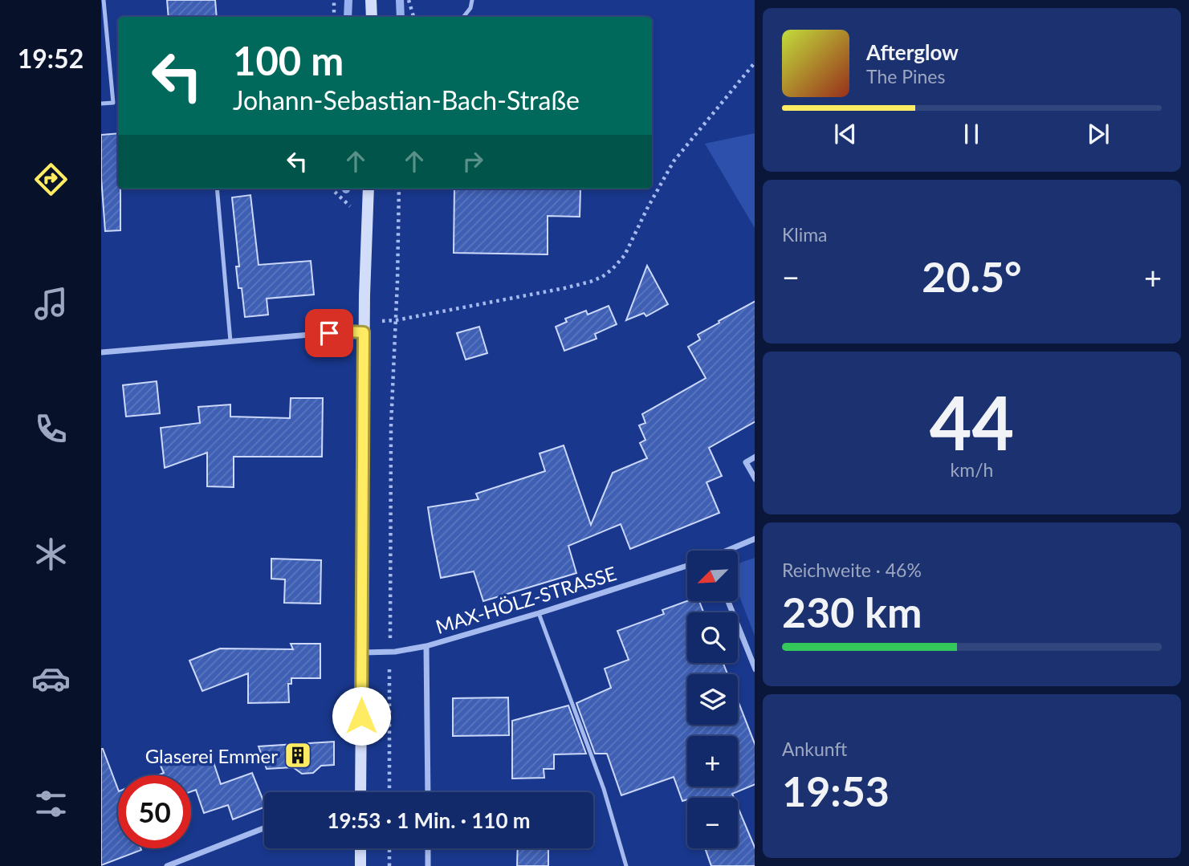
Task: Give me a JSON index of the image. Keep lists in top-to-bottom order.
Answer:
{
  "streets": {
    "street": ["MAX-HÖLZ-STRASSE"]
  },
  "places": {
    "building": ["Glaserei Emmer"]
  },
  "north": "bottom left",
  "page": {
    "tabs": "19:52",
    "turn": ["100 m", "Johann-Sebastian-Bach-Straße"],
    "song": ["Afterglow", "The Pines"],
    "tile": [
      "Klima",
      ["44", "km/h"],
      ["Reichweite · 46%", "230 km"],
      ["Ankunft", "19:53"]
    ],
    "heat": ["−", "20.5°", "+"],
    "map_buttons": ["+", "−"],
    "limit": "50",
    "trip": "19:53 · 1 Min. · 110 m"
  }
}
